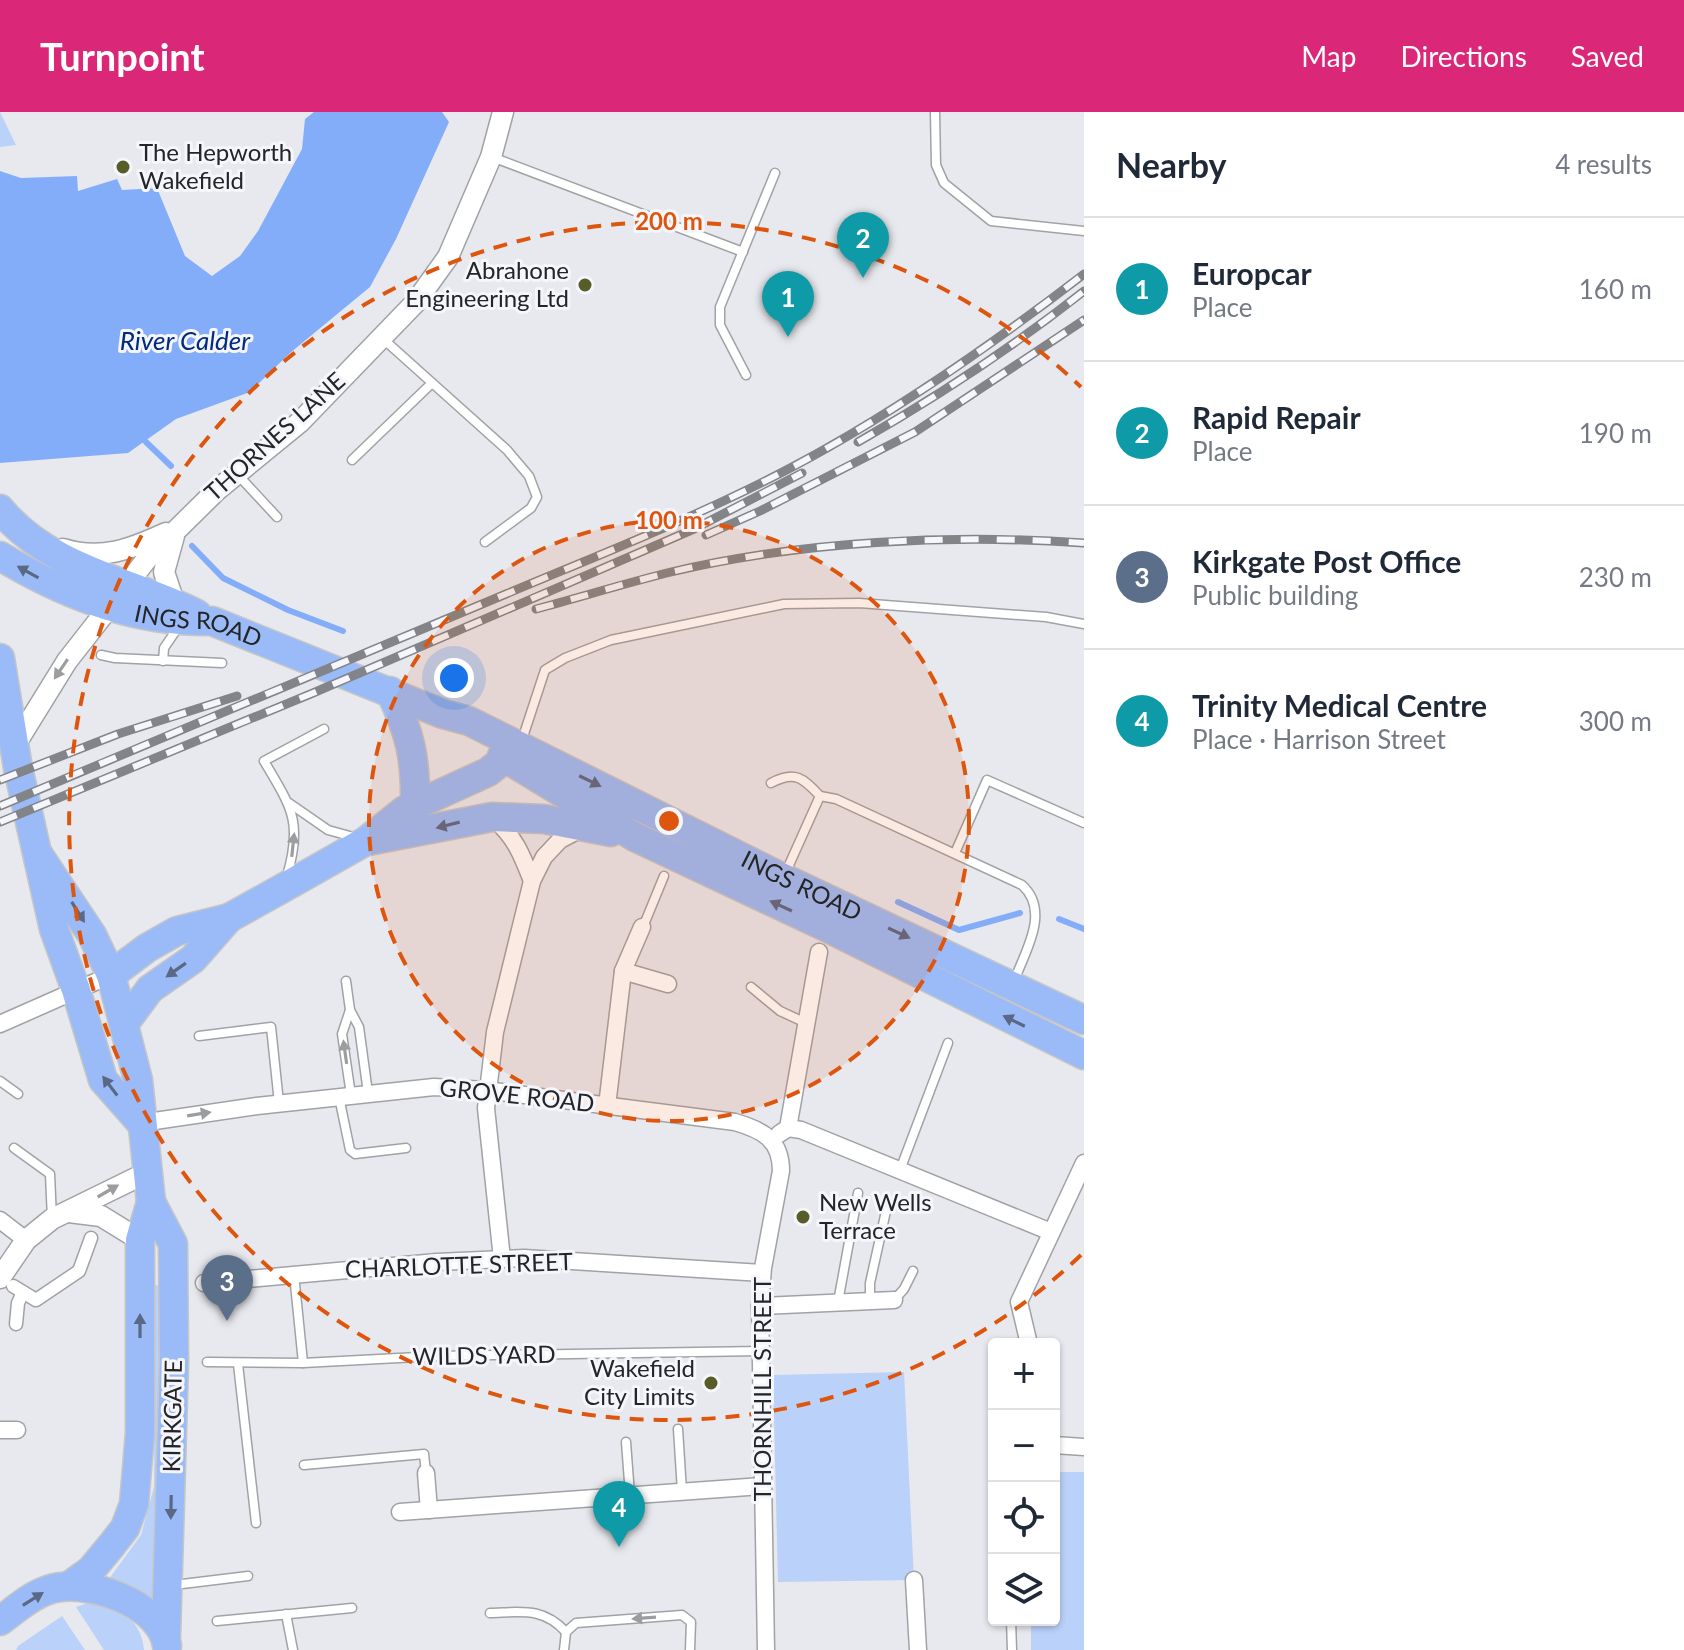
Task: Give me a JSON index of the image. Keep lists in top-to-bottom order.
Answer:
{
  "streets": {
    "highway": ["INGS ROAD", "KIRKGATE"],
    "street": [
      "THORNES LANE",
      "GROVE ROAD",
      "CHARLOTTE STREET",
      "THORNHILL STREET"
    ],
    "lane": ["WILDS YARD"]
  },
  "crossings": [
    ["THORNES LANE", "INGS ROAD"],
    ["THORNES LANE", "KIRKGATE"],
    ["INGS ROAD", "KIRKGATE"],
    ["GROVE ROAD", "THORNHILL STREET"],
    ["GROVE ROAD", "KIRKGATE"],
    ["CHARLOTTE STREET", "THORNHILL STREET"],
    ["WILDS YARD", "THORNHILL STREET"]
  ],
  "water": ["River Calder"],
  "places": [
    "The Hepworth Wakefield",
    "Abrahone Engineering Ltd",
    "New Wells Terrace",
    "Wakefield City Limits"
  ],
  "page": {
    "header": "Turnpoint",
    "nav": ["Map", "Directions", "Saved"],
    "heading": ["Nearby", "4 results"],
    "pins": [
      "2",
      "1",
      "3",
      "4"
    ],
    "list": [
      {
        "mark": "1",
        "name": "Europcar",
        "note": "Place",
        "value": "160 m"
      },
      {
        "mark": "2",
        "name": "Rapid Repair",
        "note": "Place",
        "value": "190 m"
      },
      {
        "mark": "3",
        "name": "Kirkgate Post Office",
        "note": "Public building",
        "value": "230 m"
      },
      {
        "mark": "4",
        "name": "Trinity Medical Centre",
        "note": "Place · Harrison Street",
        "value": "300 m"
      }
    ],
    "map_buttons": ["+", "−"]
  },
  "rings": ["200 m", "100 m"]
}
